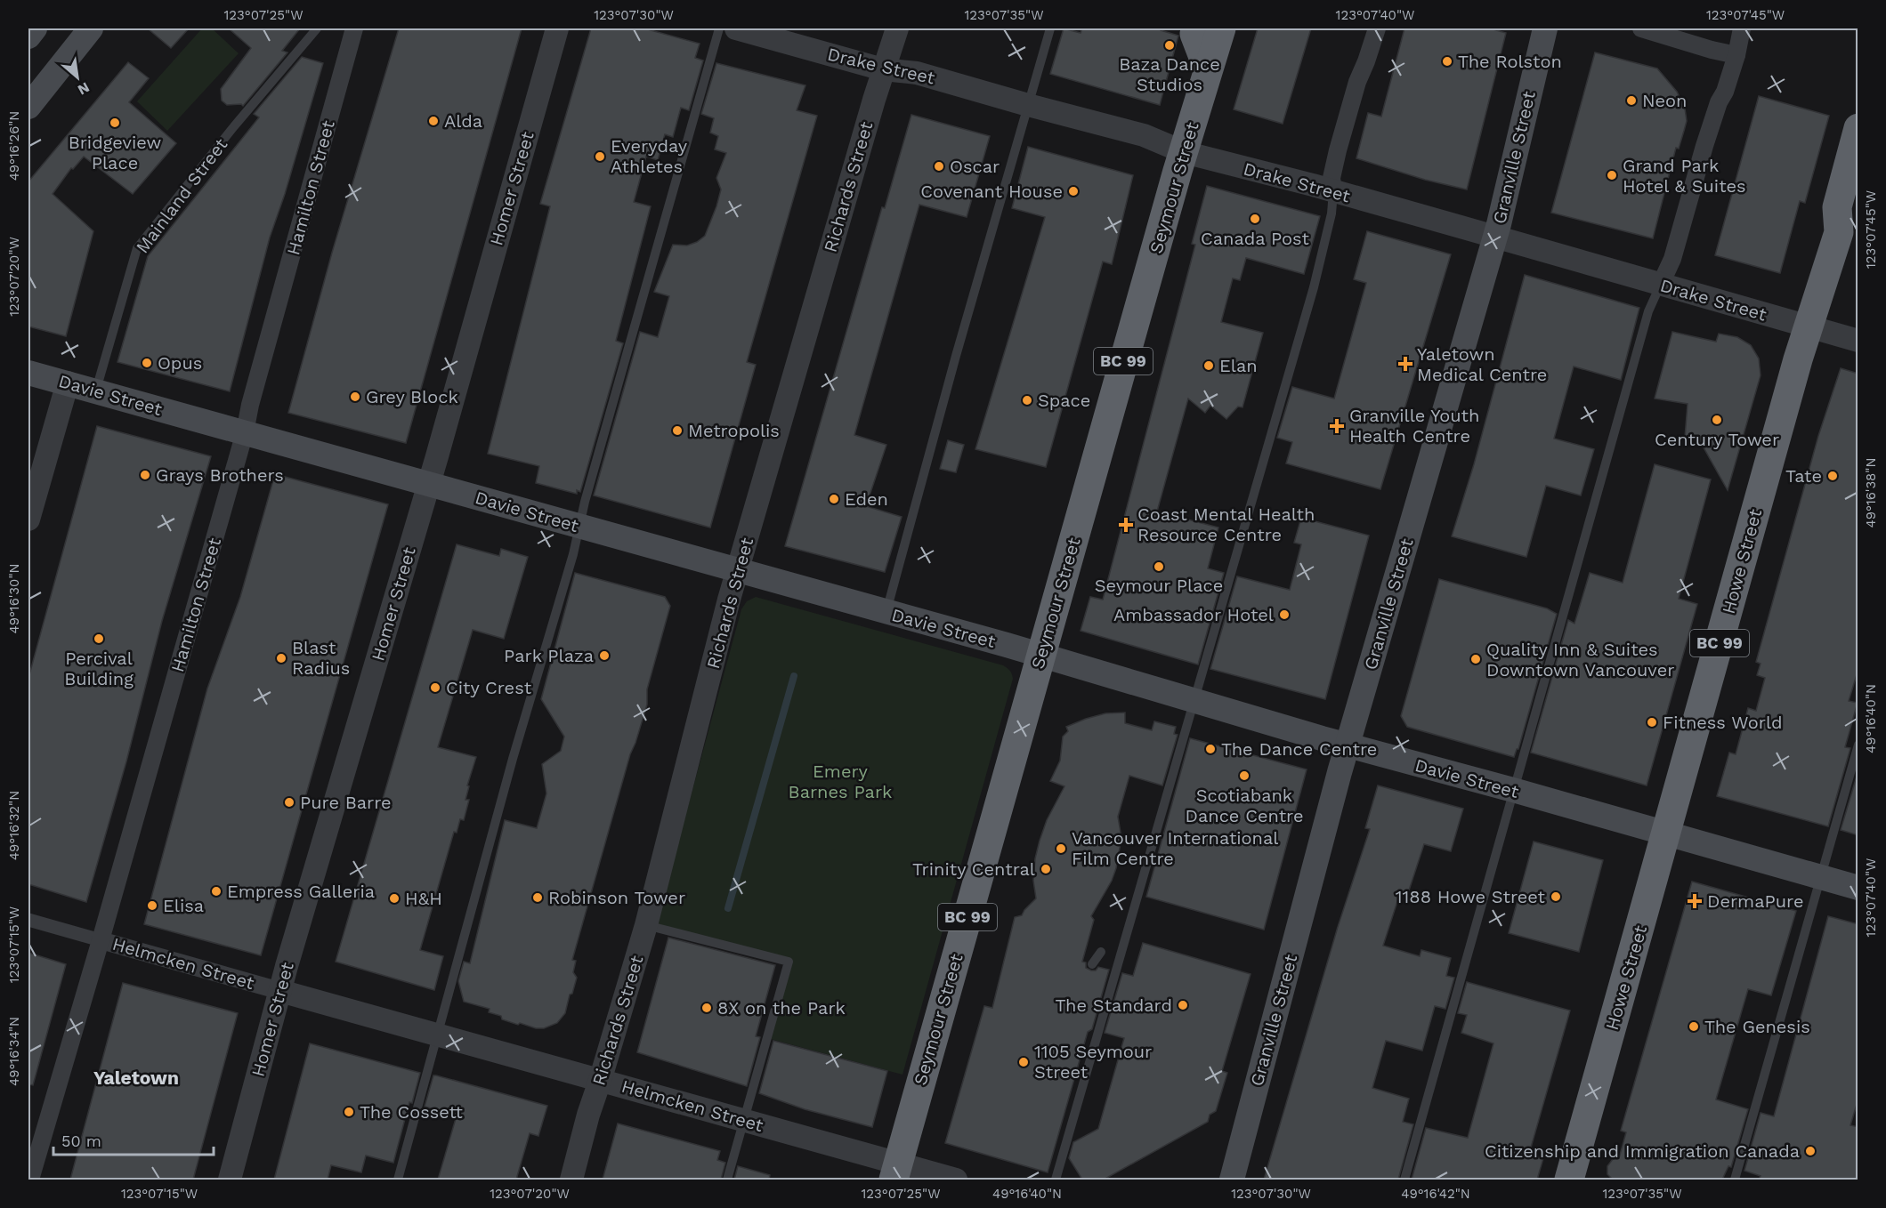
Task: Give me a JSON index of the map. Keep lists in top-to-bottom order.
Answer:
{
  "streets": {
    "highway": ["Seymour Street", "BC 99", "Howe Street"],
    "main road": ["Granville Street", "Davie Street"],
    "street": [
      "Drake Street",
      "Richards Street",
      "Hamilton Street",
      "Homer Street",
      "Helmcken Street"
    ],
    "lane": ["Mainland Street"]
  },
  "crossings": [
    ["Drake Street", "Granville Street"],
    ["Drake Street", "Richards Street"],
    ["Drake Street", "Seymour Street"],
    ["Drake Street", "Howe Street"],
    ["Granville Street", "Davie Street"],
    ["Richards Street", "Davie Street"],
    ["Richards Street", "Helmcken Street"],
    ["Hamilton Street", "Davie Street"],
    ["Hamilton Street", "Helmcken Street"],
    ["Seymour Street", "Davie Street"],
    ["Seymour Street", "Helmcken Street"],
    ["Homer Street", "Davie Street"],
    ["Homer Street", "Helmcken Street"],
    ["Mainland Street", "Davie Street"],
    ["Davie Street", "Howe Street"]
  ],
  "districts": ["Yaletown"],
  "parks": ["Emery Barnes Park"],
  "places": {
    "other": [
      "Baza Dance Studios",
      "The Rolston",
      "Neon",
      "Alda",
      "Bridgeview Place",
      "Everyday Athletes",
      "Oscar",
      "Grand Park Hotel & Suites",
      "Covenant House",
      "Canada Post",
      "Opus",
      "Elan",
      "Grey Block",
      "Space",
      "Century Tower",
      "Metropolis",
      "Grays Brothers",
      "Tate",
      "Eden",
      "Seymour Place",
      "Ambassador Hotel",
      "Percival Building",
      "Park Plaza",
      "Blast Radius",
      "Quality Inn & Suites Downtown Vancouver",
      "City Crest",
      "Fitness World",
      "The Dance Centre",
      "Scotiabank Dance Centre",
      "Pure Barre",
      "Vancouver International Film Centre",
      "Trinity Central",
      "Empress Galleria",
      "1188 Howe Street",
      "Robinson Tower",
      "H&H",
      "Elisa",
      "The Standard",
      "8X on the Park",
      "The Genesis",
      "1105 Seymour Street",
      "The Cossett",
      "Citizenship and Immigration Canada"
    ],
    "health": [
      "Yaletown Medical Centre",
      "Granville Youth Health Centre",
      "Coast Mental Health Resource Centre",
      "DermaPure"
    ]
  },
  "scale_bar": "50 m",
  "north": "bottom right",
  "coordinates": [
    "123°07'25\"W",
    "123°07'30\"W",
    "123°07'35\"W",
    "123°07'40\"W",
    "123°07'45\"W",
    "49°16'26\"N",
    "123°07'20\"W",
    "49°16'38\"N",
    "49°16'30\"N",
    "49°16'40\"N",
    "49°16'32\"N",
    "123°07'15\"W",
    "49°16'34\"N",
    "49°16'42\"N"
  ]
}
